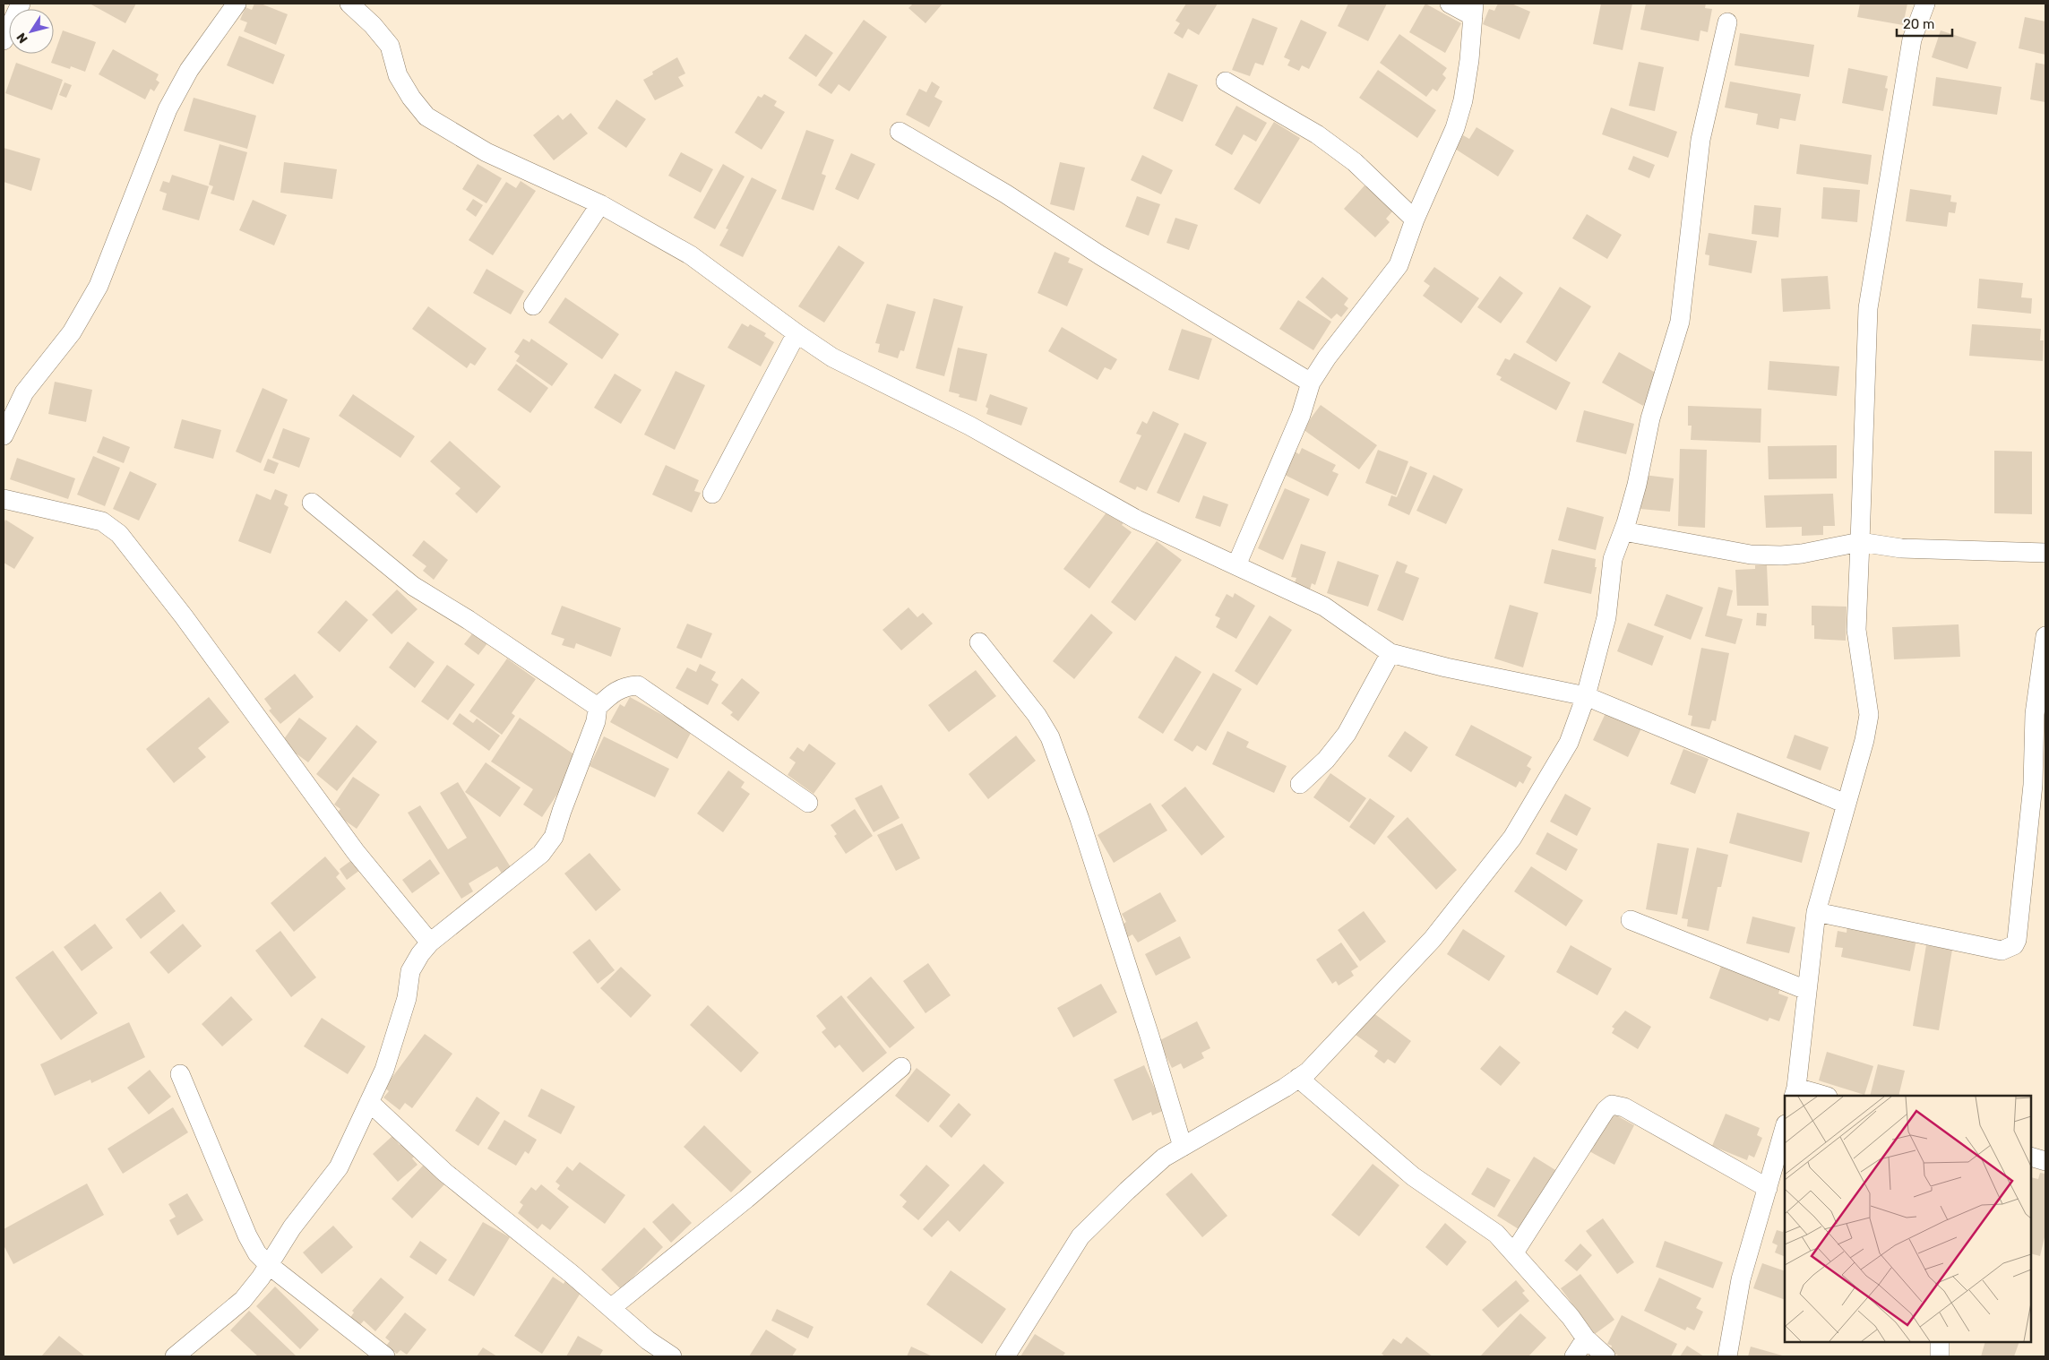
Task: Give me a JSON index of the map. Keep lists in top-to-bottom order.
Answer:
{
  "scale_bar": "20 m",
  "north": "bottom left"
}
